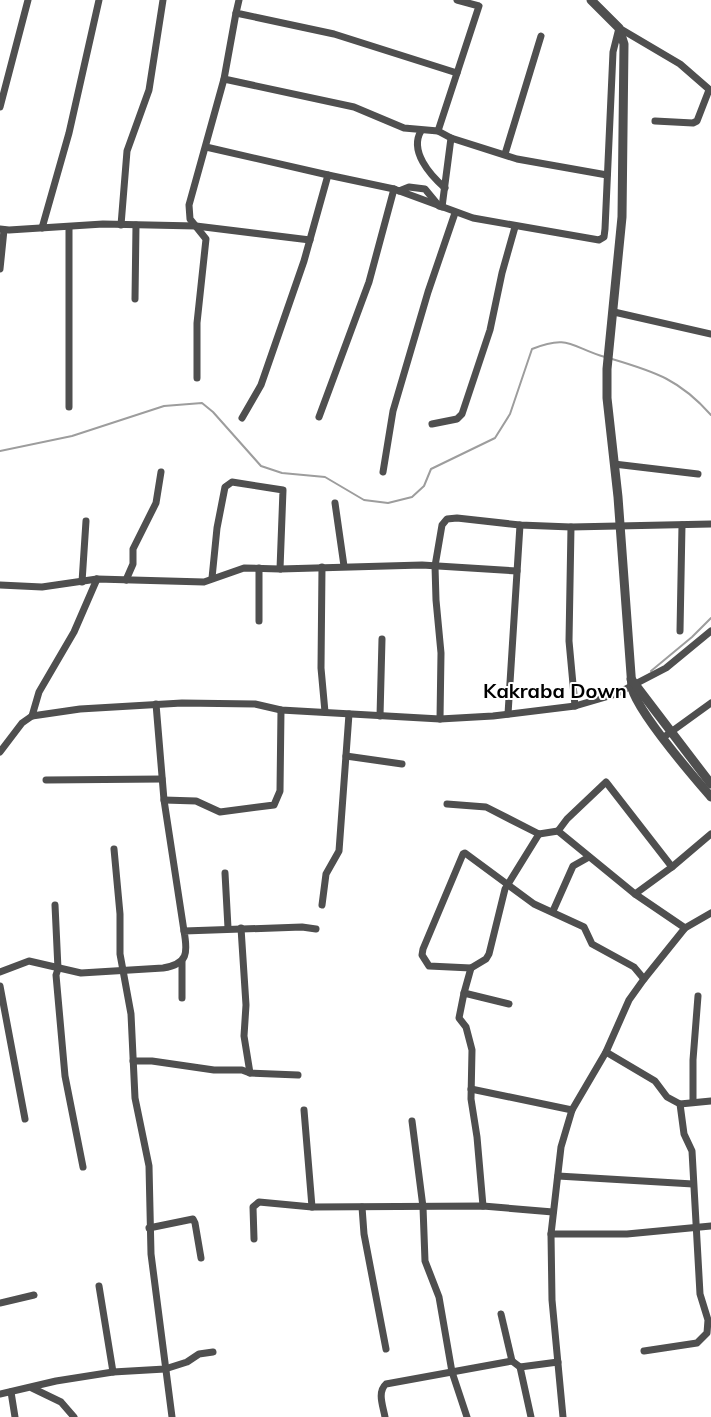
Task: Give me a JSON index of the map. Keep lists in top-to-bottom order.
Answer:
{
  "districts": ["Kakraba Down"]
}
